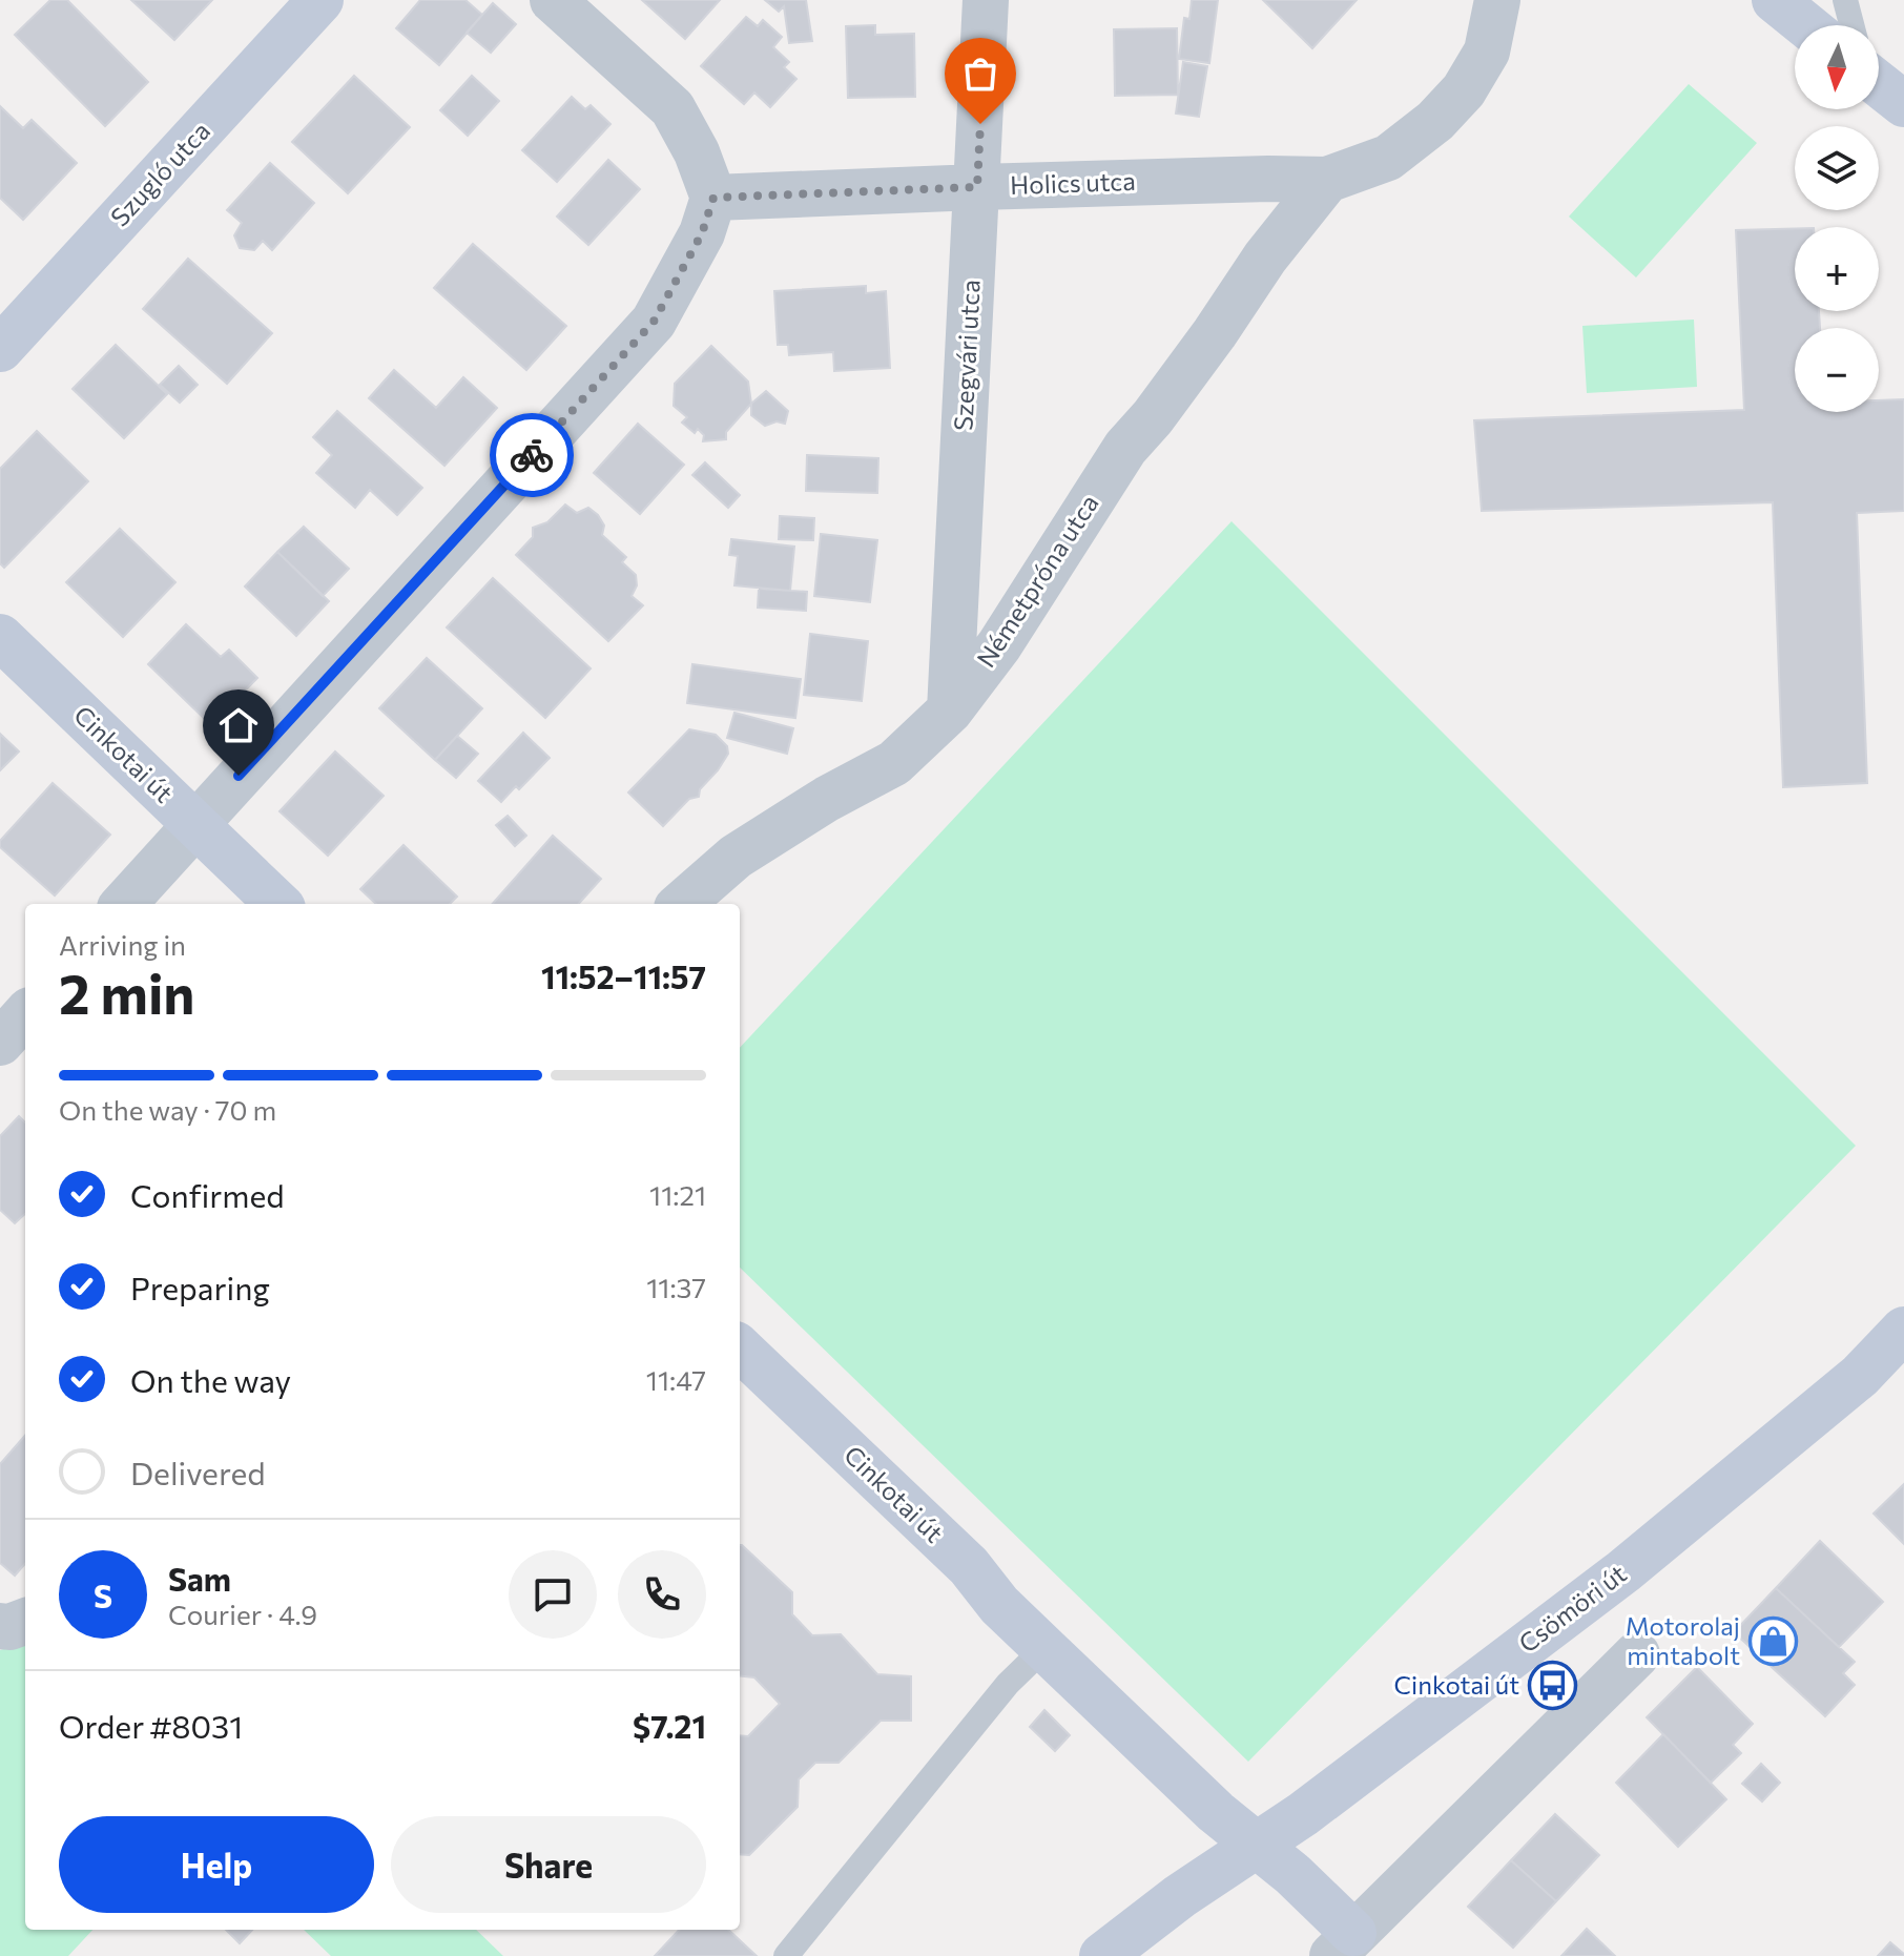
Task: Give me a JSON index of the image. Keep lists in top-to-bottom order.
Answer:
{
  "streets": {
    "street": [
      "Szugló utca",
      "Holics utca",
      "Szegvári utca",
      "Németpróna utca",
      "Cinkotai út",
      "Csömöri út"
    ]
  },
  "crossings": [
    ["Holics utca", "Szegvári utca"],
    ["Holics utca", "Németpróna utca"],
    ["Szegvári utca", "Németpróna utca"],
    ["Cinkotai út", "Csömöri út"]
  ],
  "places": {
    "shop": ["Motorolaj mintabolt"],
    "bus stop": ["Cinkotai út"]
  },
  "north": "bottom",
  "page": {
    "map_buttons": ["+", "−"],
    "heading": ["2 min", "Arriving in", "11:52–11:57"],
    "panel": [
      "Sam",
      "Courier · 4.9",
      "Order #8031",
      "$7.21"
    ],
    "bar": "On the way · 70 m",
    "list": [
      ["Confirmed", "11:21"],
      ["Preparing", "11:37"],
      ["On the way", "11:47"],
      "Delivered"
    ],
    "round": "S",
    "buttons": ["Help", "Share"]
  }
}
